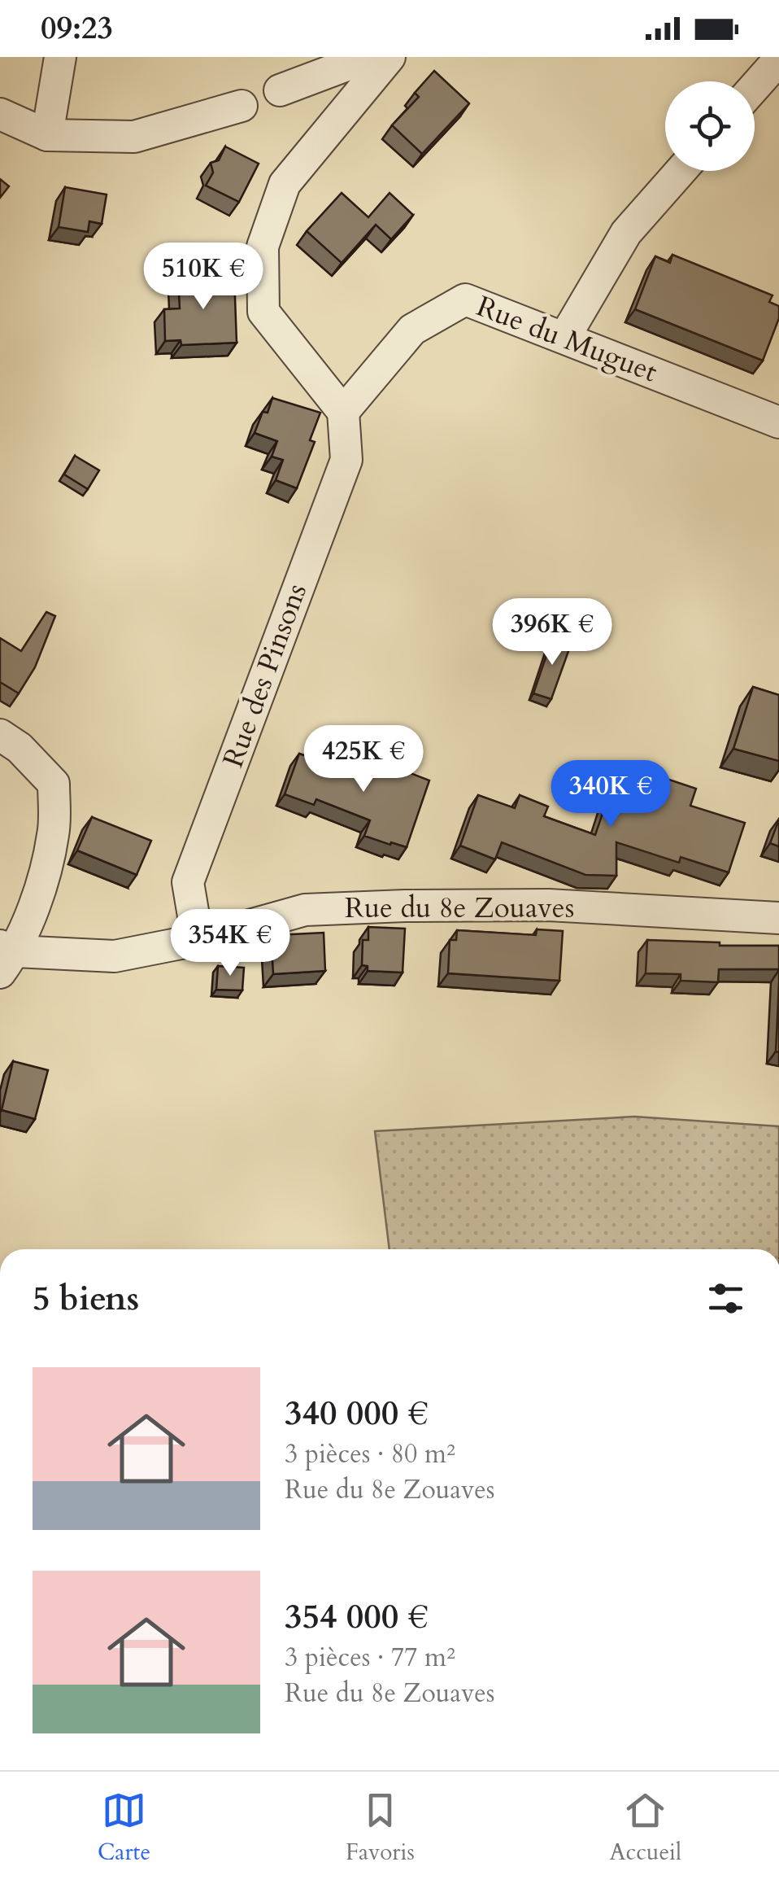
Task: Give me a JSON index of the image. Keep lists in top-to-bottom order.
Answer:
{
  "streets": {
    "street": ["Rue du Muguet", "Rue des Pinsons", "Rue du 8e Zouaves"]
  },
  "crossings": [
    ["Rue du Muguet", "Rue des Pinsons"],
    ["Rue des Pinsons", "Rue du 8e Zouaves"]
  ],
  "page": {
    "status": "09:23",
    "price": [
      "510K €",
      "396K €",
      "425K €",
      "340K €",
      "354K €"
    ],
    "heading": "5 biens",
    "list": [
      {
        "name": "340 000 €",
        "note": "3 pièces · 80 m² · Rue du 8e Zouaves"
      },
      {
        "name": "354 000 €",
        "note": "3 pièces · 77 m² · Rue du 8e Zouaves"
      }
    ],
    "tabs": ["Carte", "Favoris", "Accueil"]
  }
}
